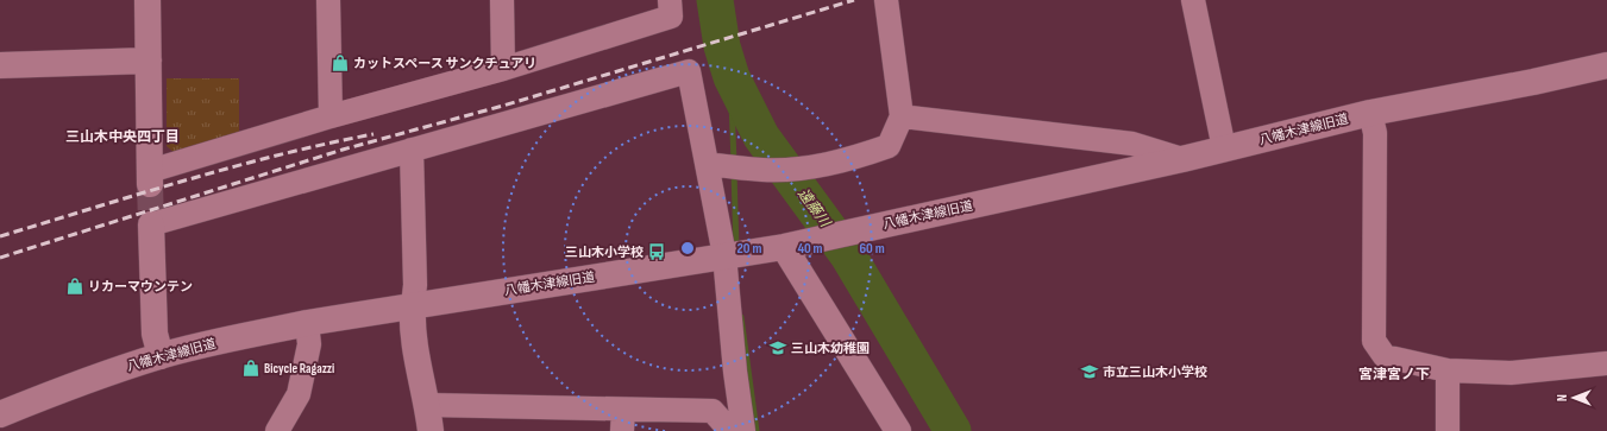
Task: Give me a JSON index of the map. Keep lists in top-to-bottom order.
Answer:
{
  "streets": {
    "street": ["八幡木津線旧道"]
  },
  "districts": ["三山木中央四丁目", "宮津宮ノ下"],
  "water": ["遠藤川"],
  "places": {
    "shop": ["カットスペース サンクチュアリ", "リカーマウンテン", "Bicycle Ragazzi"],
    "bus stop": ["三山木小学校"],
    "school or university": ["三山木幼稚園", "市立三山木小学校"]
  },
  "north": "left",
  "rings": ["20 m", "40 m", "60 m"]
}
